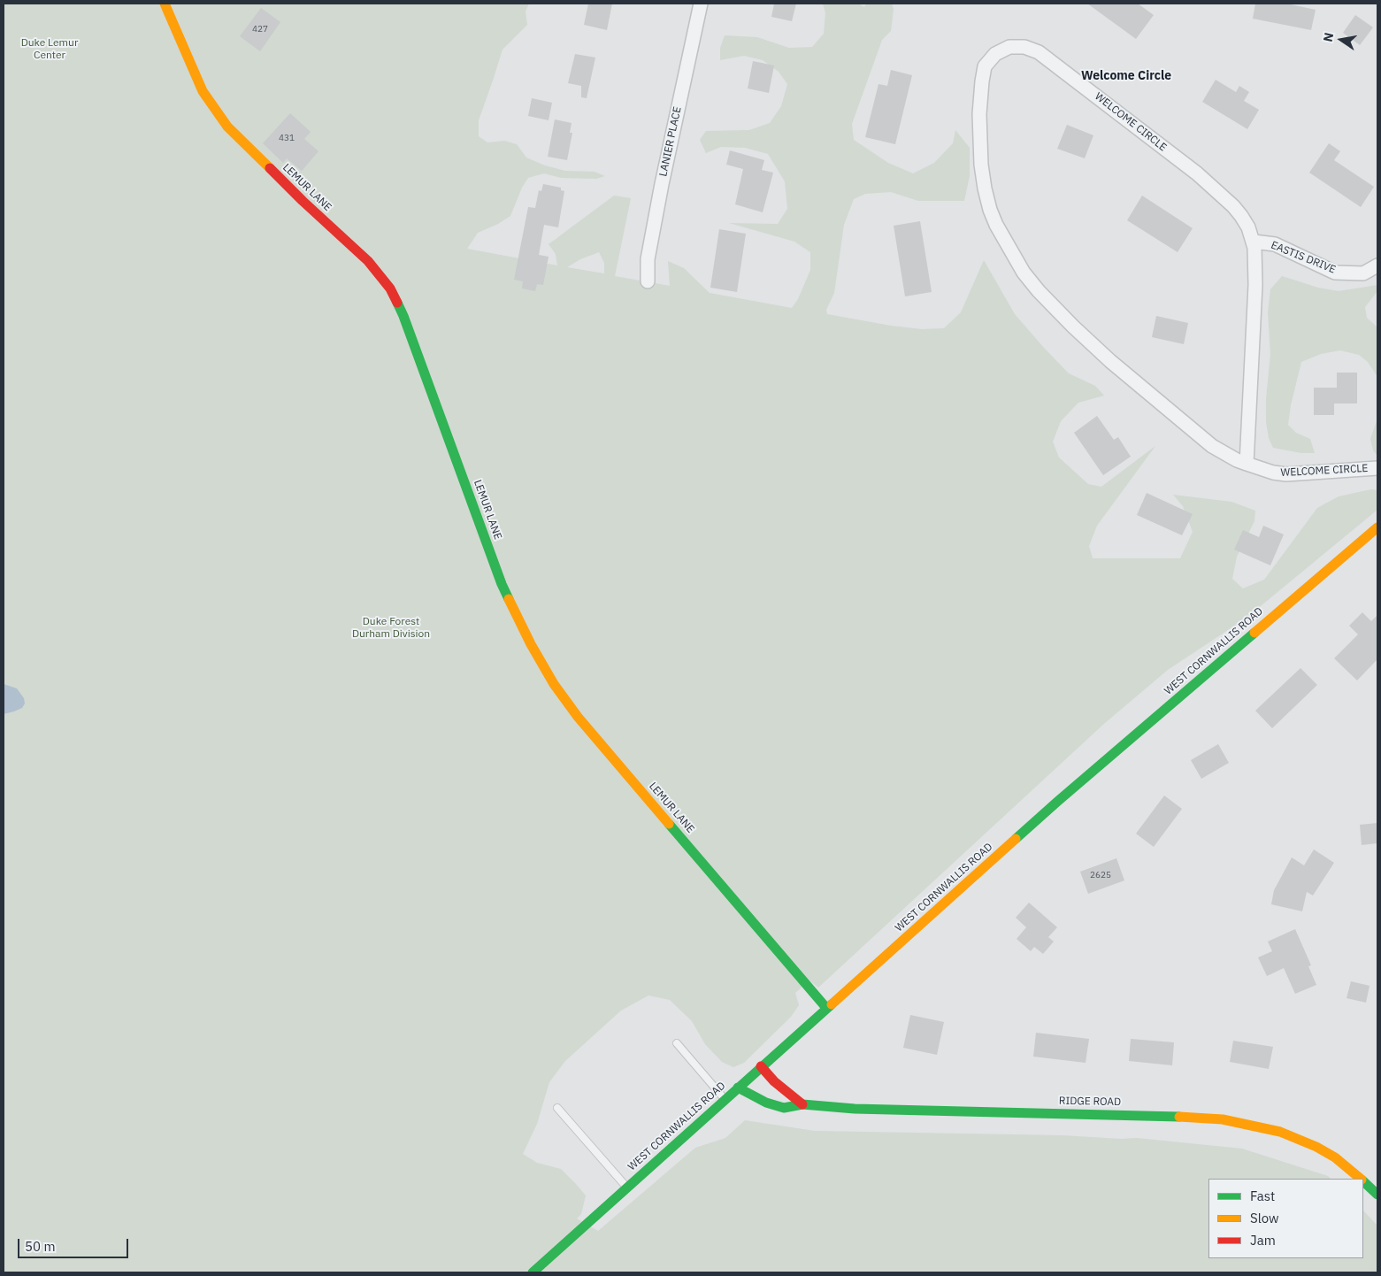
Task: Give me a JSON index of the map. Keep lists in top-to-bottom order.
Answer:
{
  "streets": {
    "street": [
      "WELCOME CIRCLE",
      "LANIER PLACE",
      "LEMUR LANE",
      "EASTIS DRIVE",
      "WEST CORNWALLIS ROAD",
      "RIDGE ROAD"
    ]
  },
  "crossings": [
    ["WELCOME CIRCLE", "EASTIS DRIVE"],
    ["LEMUR LANE", "WEST CORNWALLIS ROAD"],
    ["WEST CORNWALLIS ROAD", "RIDGE ROAD"]
  ],
  "districts": ["Welcome Circle"],
  "parks": ["Duke Lemur Center", "Duke Forest Durham Division"],
  "house_numbers": ["427", "431", "2625"],
  "legend": ["Fast", "Slow", "Jam"],
  "scale_bar": "50 m",
  "north": "left"
}
